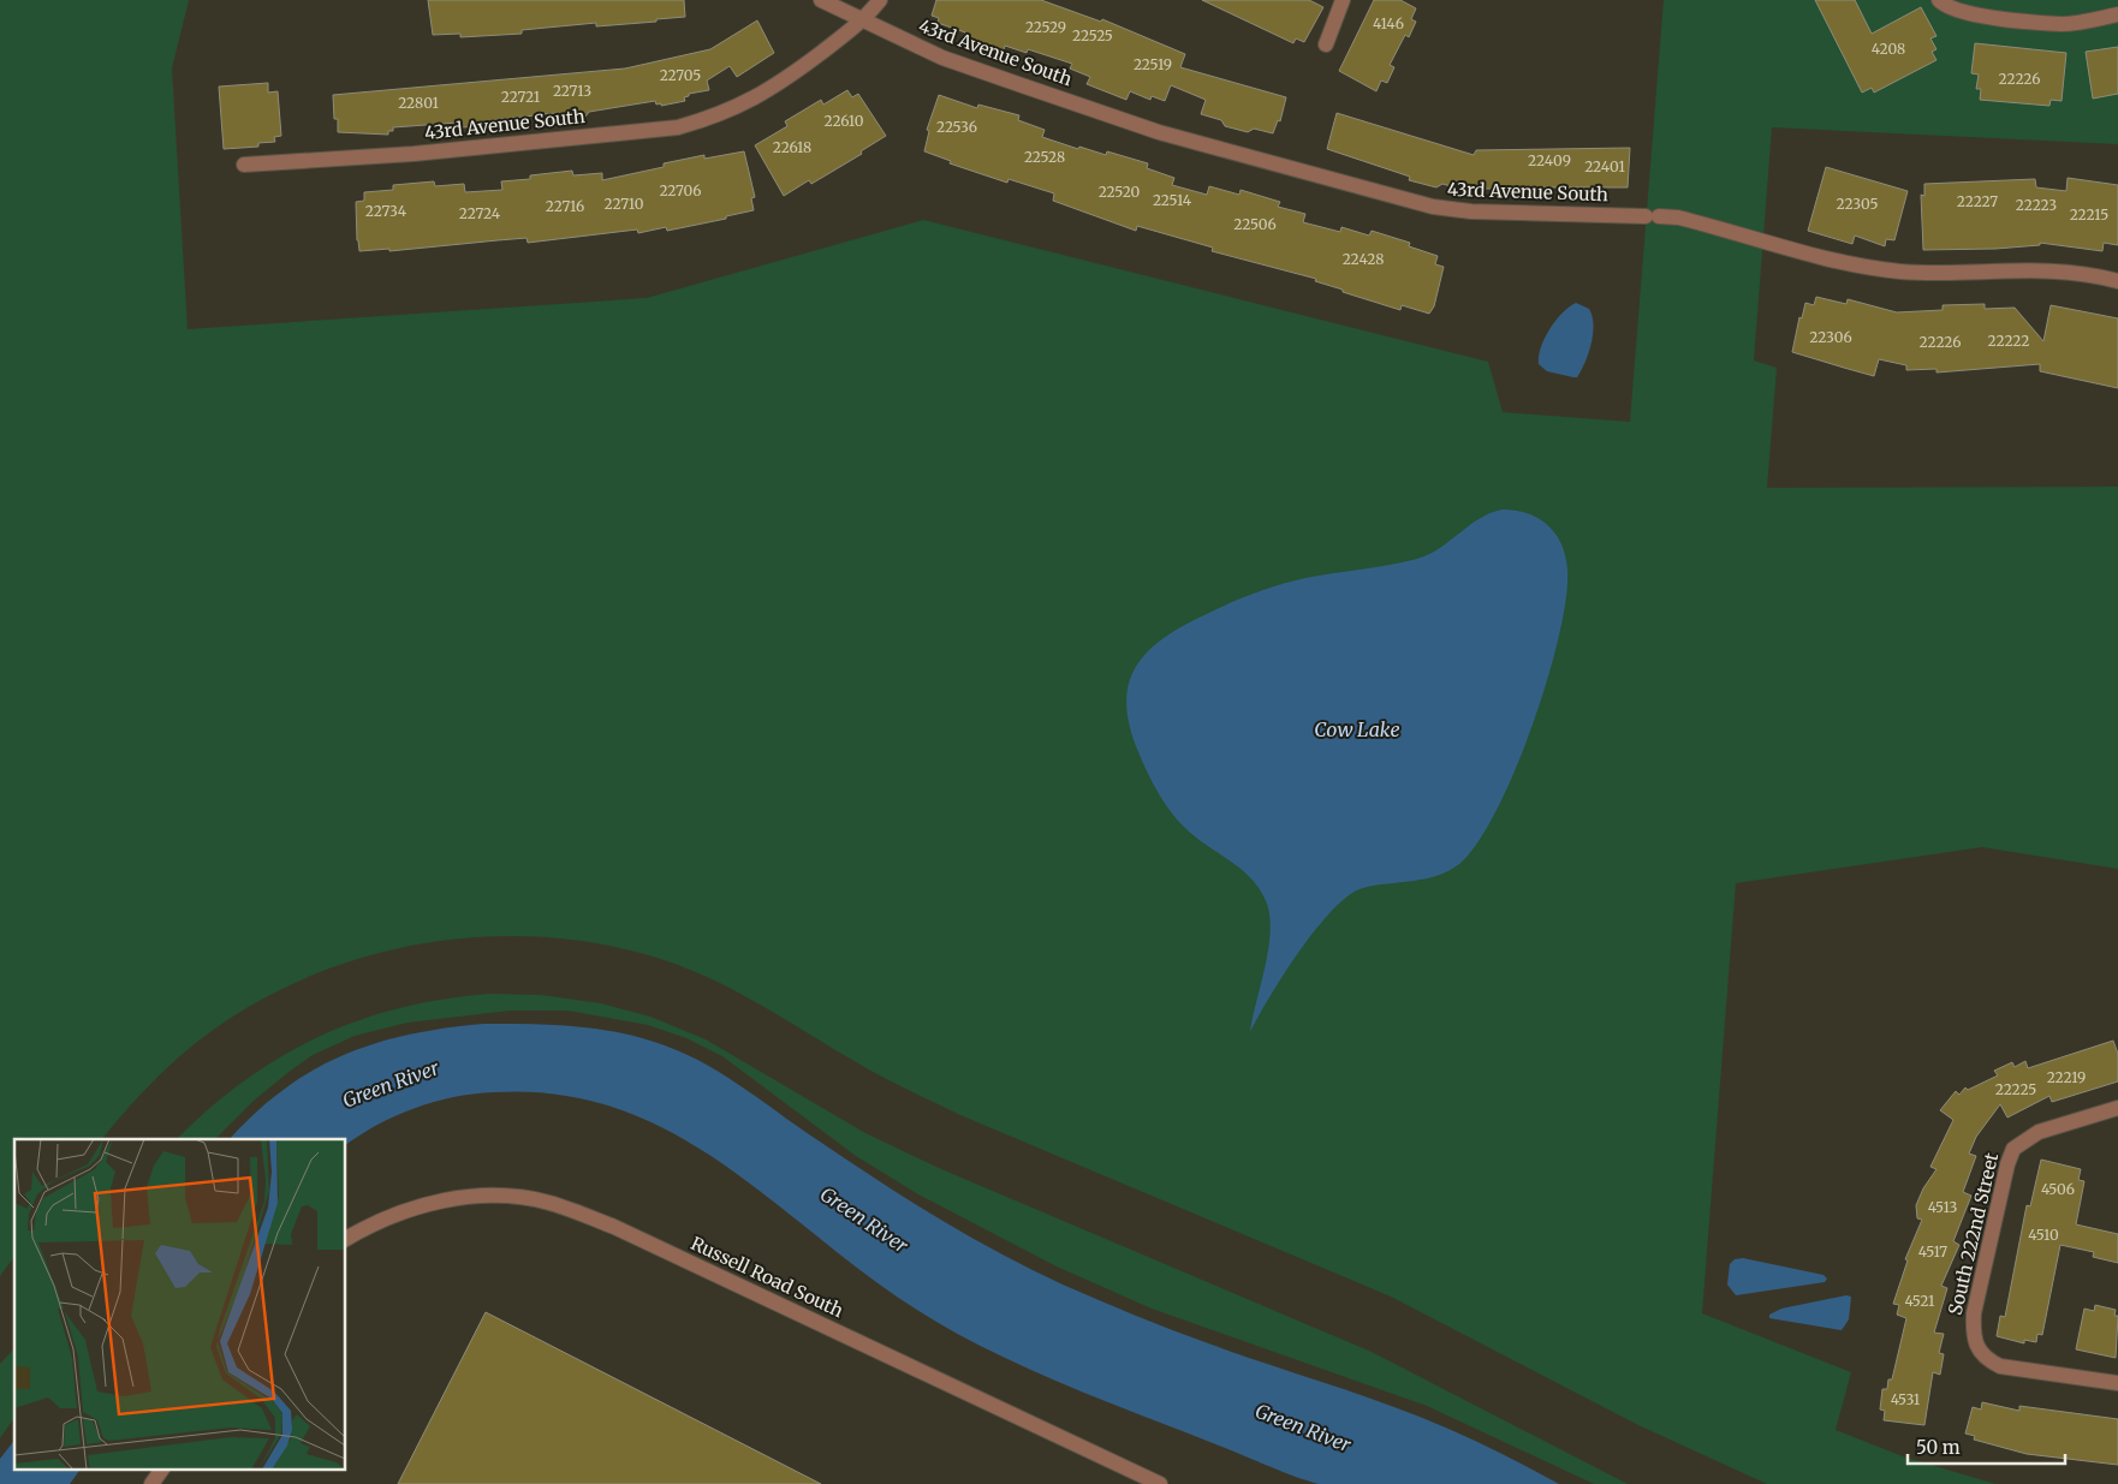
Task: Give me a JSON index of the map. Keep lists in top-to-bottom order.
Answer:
{
  "streets": {
    "street": ["43rd Avenue South", "South 222nd Street", "Russell Road South"]
  },
  "water": ["Cow Lake", "Green River"],
  "house_numbers": [
    "4146",
    "22529",
    "22525",
    "4208",
    "22519",
    "22705",
    "22226",
    "22713",
    "22721",
    "22801",
    "22610",
    "22536",
    "22618",
    "22528",
    "22409",
    "22401",
    "22706",
    "22520",
    "22514",
    "22227",
    "22710",
    "22305",
    "22223",
    "22716",
    "22734",
    "22724",
    "22215",
    "22506",
    "22428",
    "22306",
    "22222",
    "22226",
    "22219",
    "22225",
    "4506",
    "4513",
    "4510",
    "4517",
    "4521",
    "4531"
  ],
  "scale_bar": "50 m"
}
